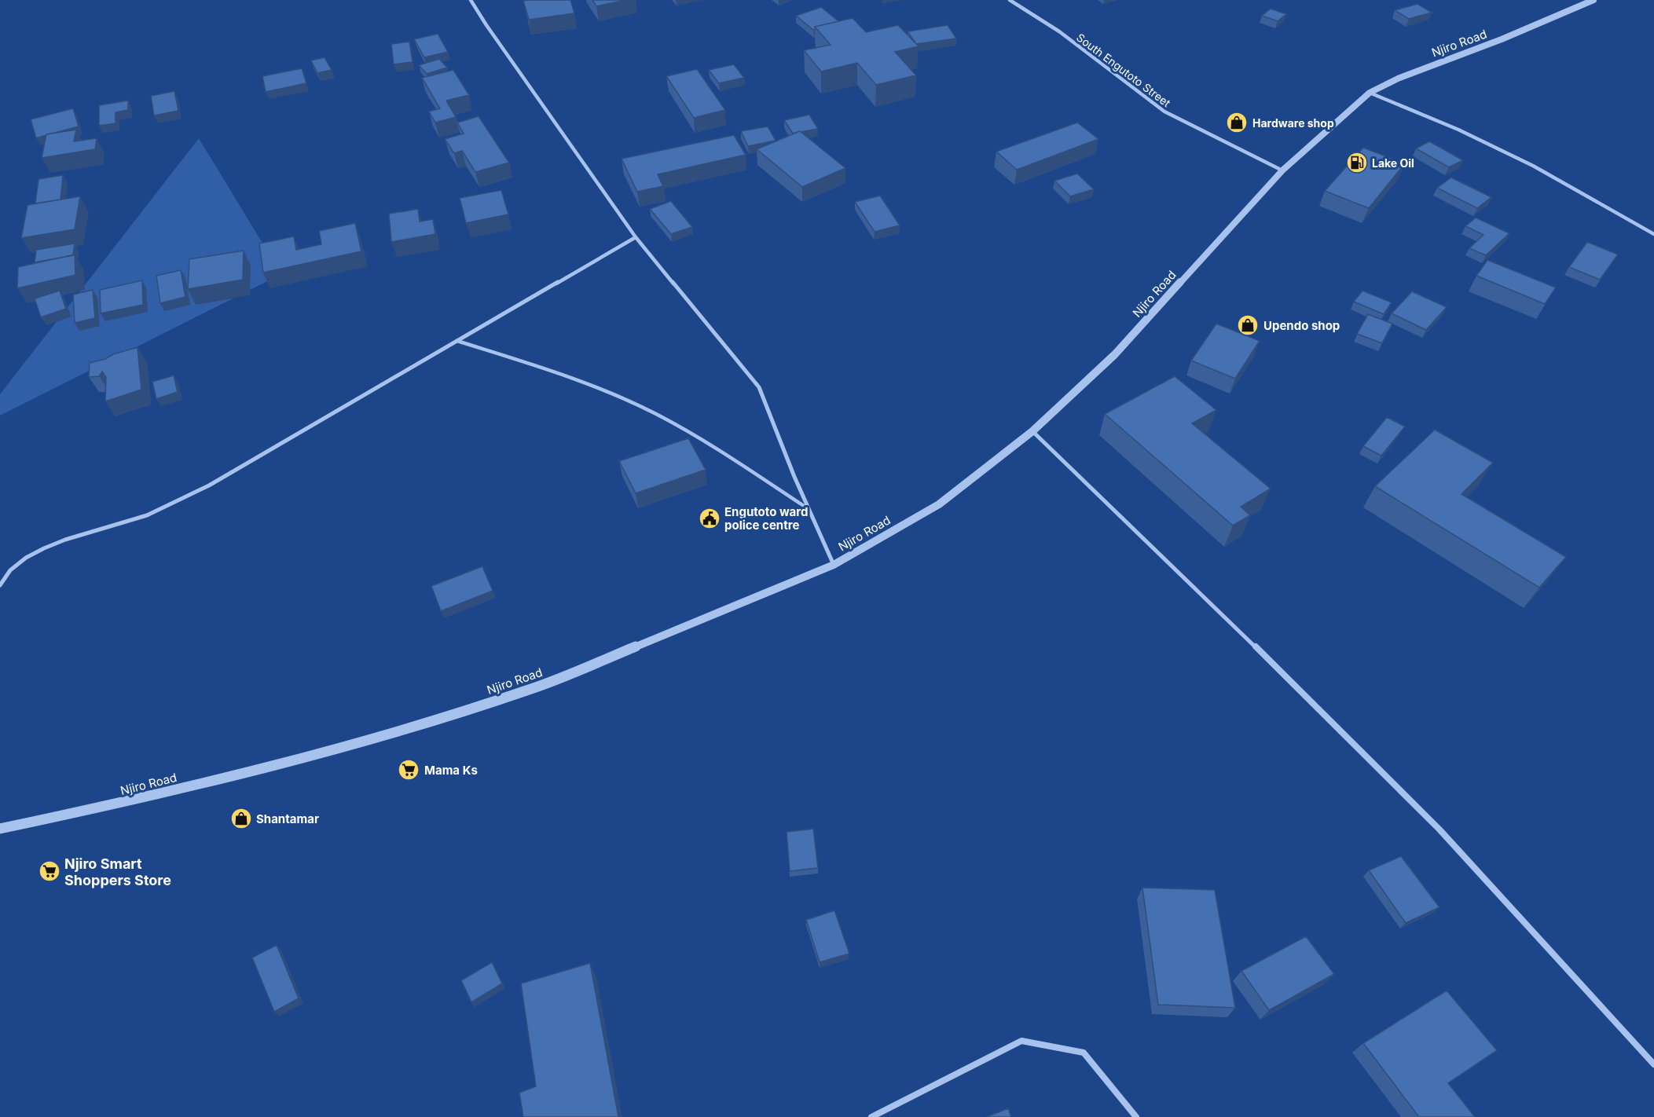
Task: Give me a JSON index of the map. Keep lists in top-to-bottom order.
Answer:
{
  "streets": {
    "street": ["Njiro Road", "South Engutoto Street"]
  },
  "crossings": [
    ["Njiro Road", "South Engutoto Street"]
  ],
  "places": {
    "shop": ["Hardware shop", "Upendo shop", "Shantamar"],
    "fuel station": ["Lake Oil"],
    "public building": ["Engutoto ward police centre"],
    "supermarket": ["Mama Ks", "Njiro Smart Shoppers Store"]
  }
}
